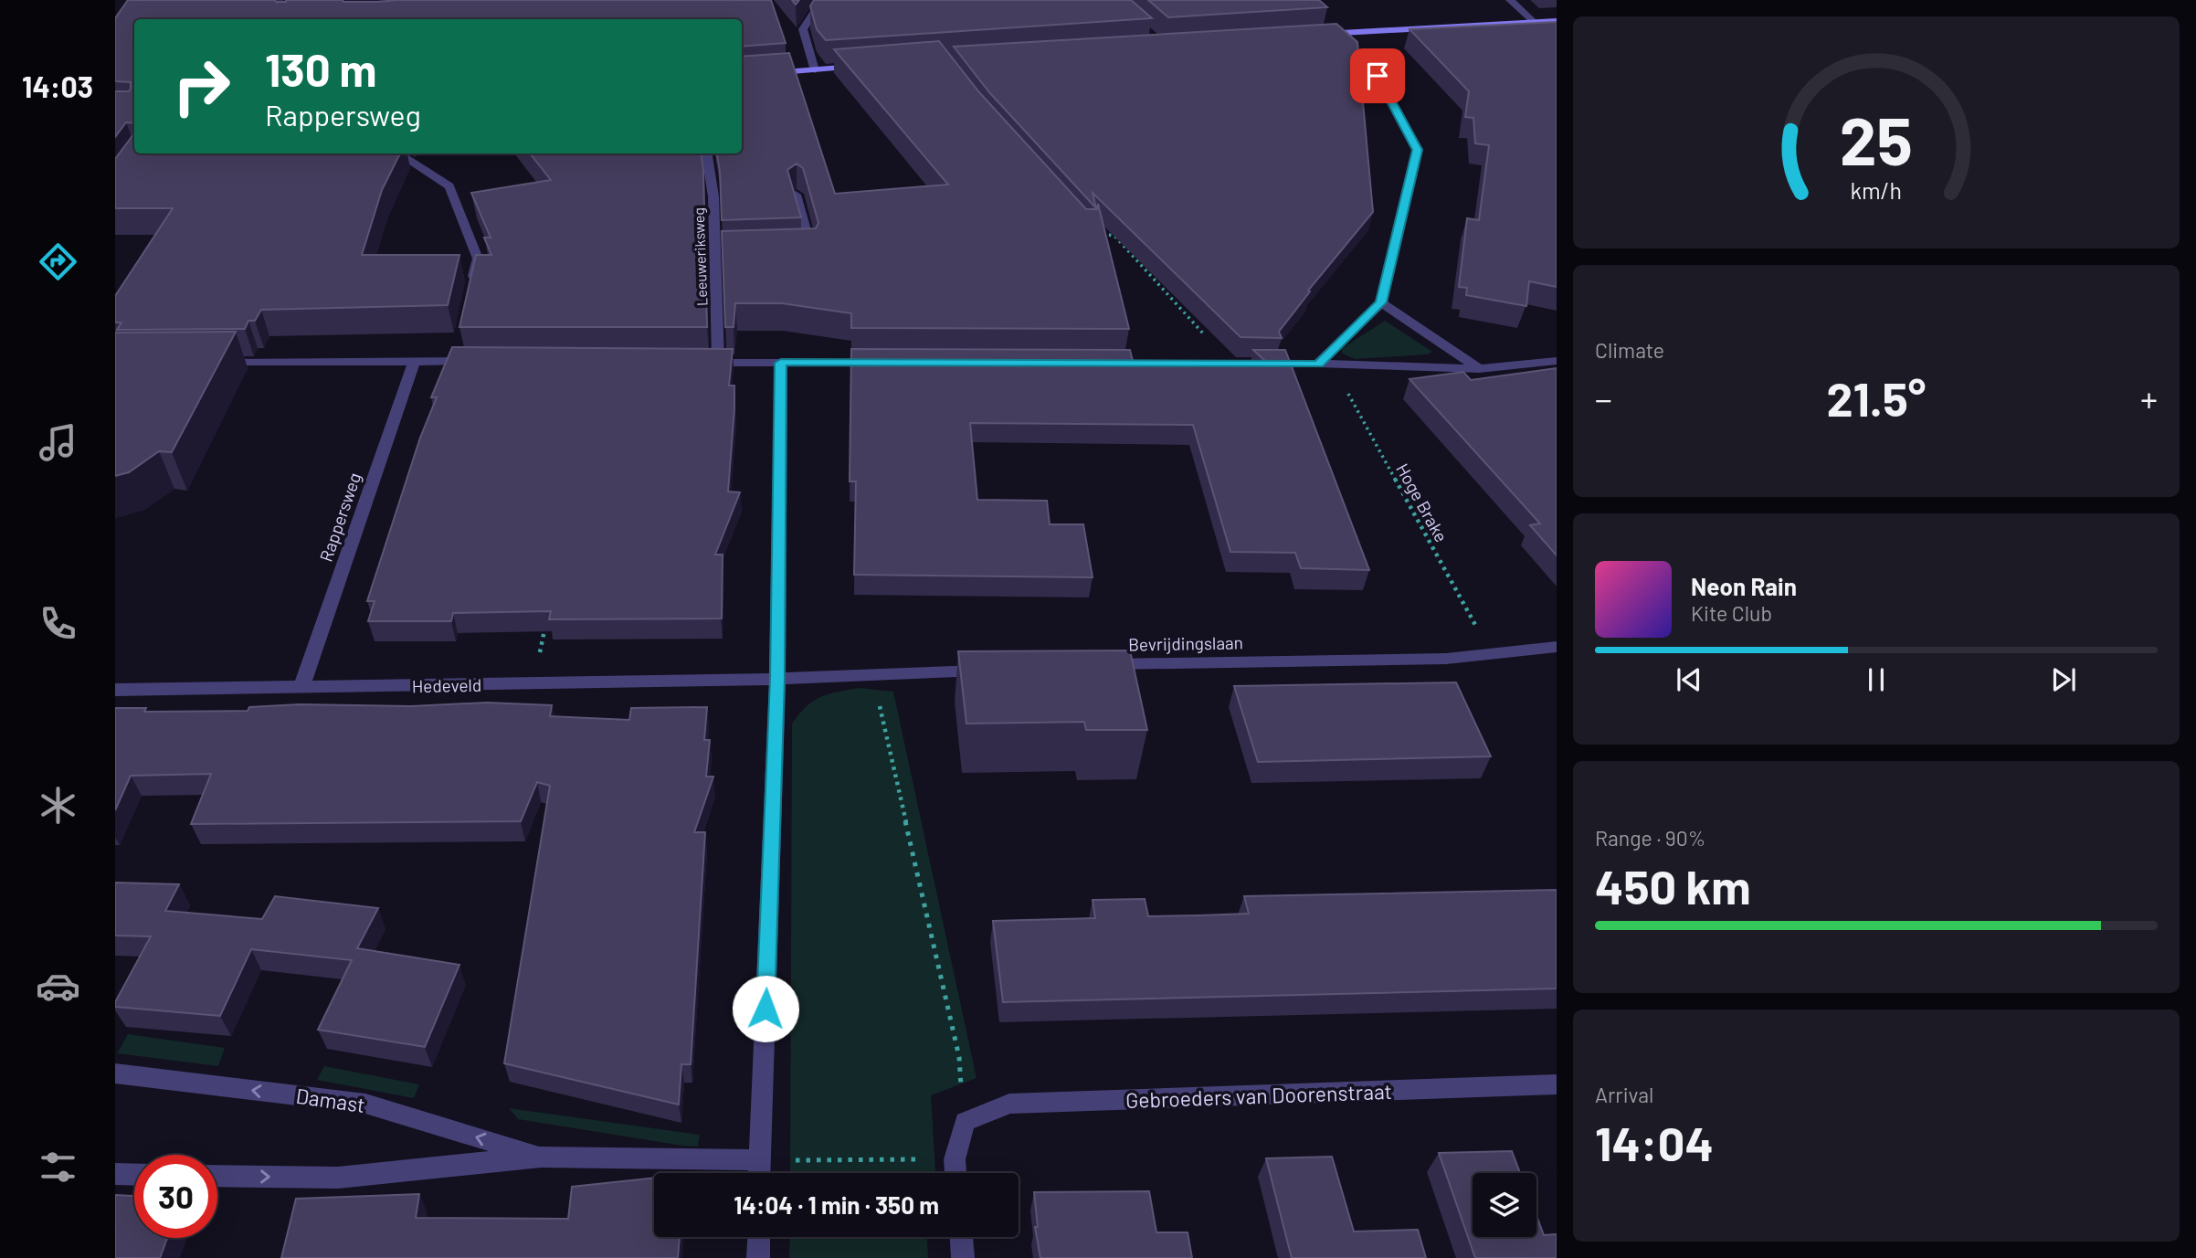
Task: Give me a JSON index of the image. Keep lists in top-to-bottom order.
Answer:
{
  "streets": {
    "street": [
      "Leeuweriksweg",
      "Rappersweg",
      "Bevrijdingslaan",
      "Hedeveld",
      "Gebroeders van Doorenstraat",
      "Damast"
    ],
    "path": ["Hoge Brake"]
  },
  "crossings": [
    ["Hoge Brake", "Bevrijdingslaan"],
    ["Rappersweg", "Hedeveld"]
  ],
  "page": {
    "tabs": "14:03",
    "turn": ["130 m", "Rappersweg"],
    "tile": [
      "Climate",
      ["Range · 90%", "450 km"],
      ["Arrival", "14:04"]
    ],
    "heat": ["−", "21.5°", "+"],
    "song": ["Neon Rain", "Kite Club"],
    "limit": "30",
    "trip": "14:04 · 1 min · 350 m",
    "gauge": ["25", "km/h"]
  }
}
